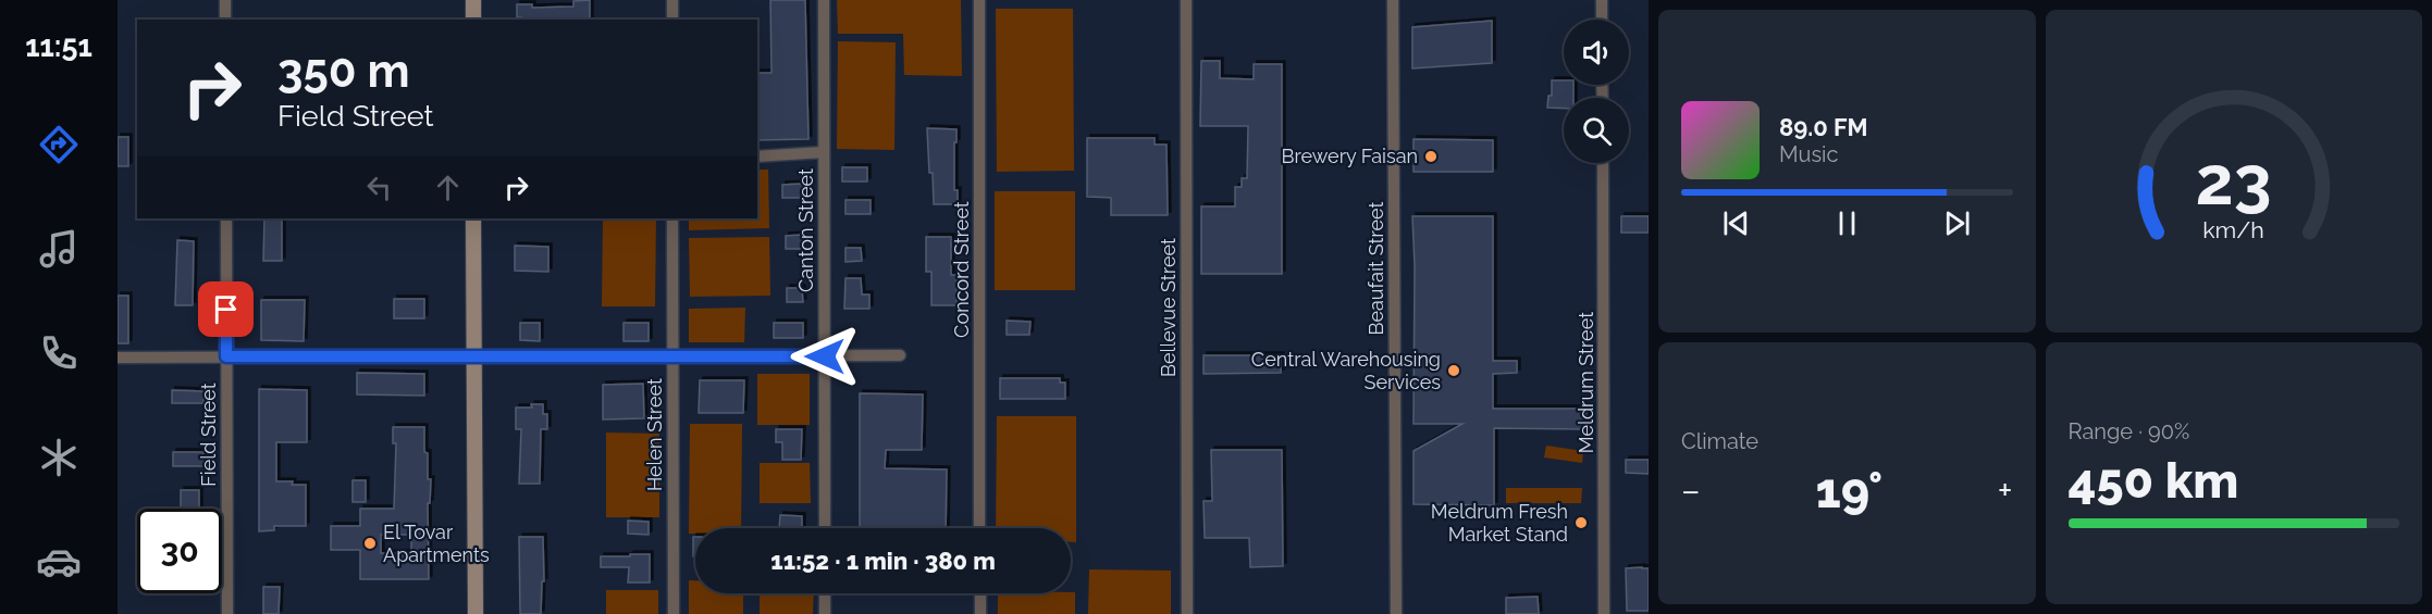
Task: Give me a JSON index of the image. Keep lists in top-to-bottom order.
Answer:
{
  "streets": {
    "street": [
      "Canton Street",
      "Beaufait Street",
      "Concord Street",
      "Bellevue Street",
      "Meldrum Street",
      "Field Street",
      "Helen Street"
    ]
  },
  "places": [
    "Brewery Faisan",
    "Central Warehousing Services",
    "Meldrum Fresh Market Stand",
    "El Tovar Apartments"
  ],
  "page": {
    "tabs": "11:51",
    "turn": ["350 m", "Field Street"],
    "song": ["89.0 FM", "Music"],
    "tile": [
      "Climate",
      ["Range · 90%", "450 km"]
    ],
    "heat": ["−", "19°", "+"],
    "limit": "30",
    "trip": "11:52 · 1 min · 380 m",
    "gauge": ["23", "km/h"]
  }
}
